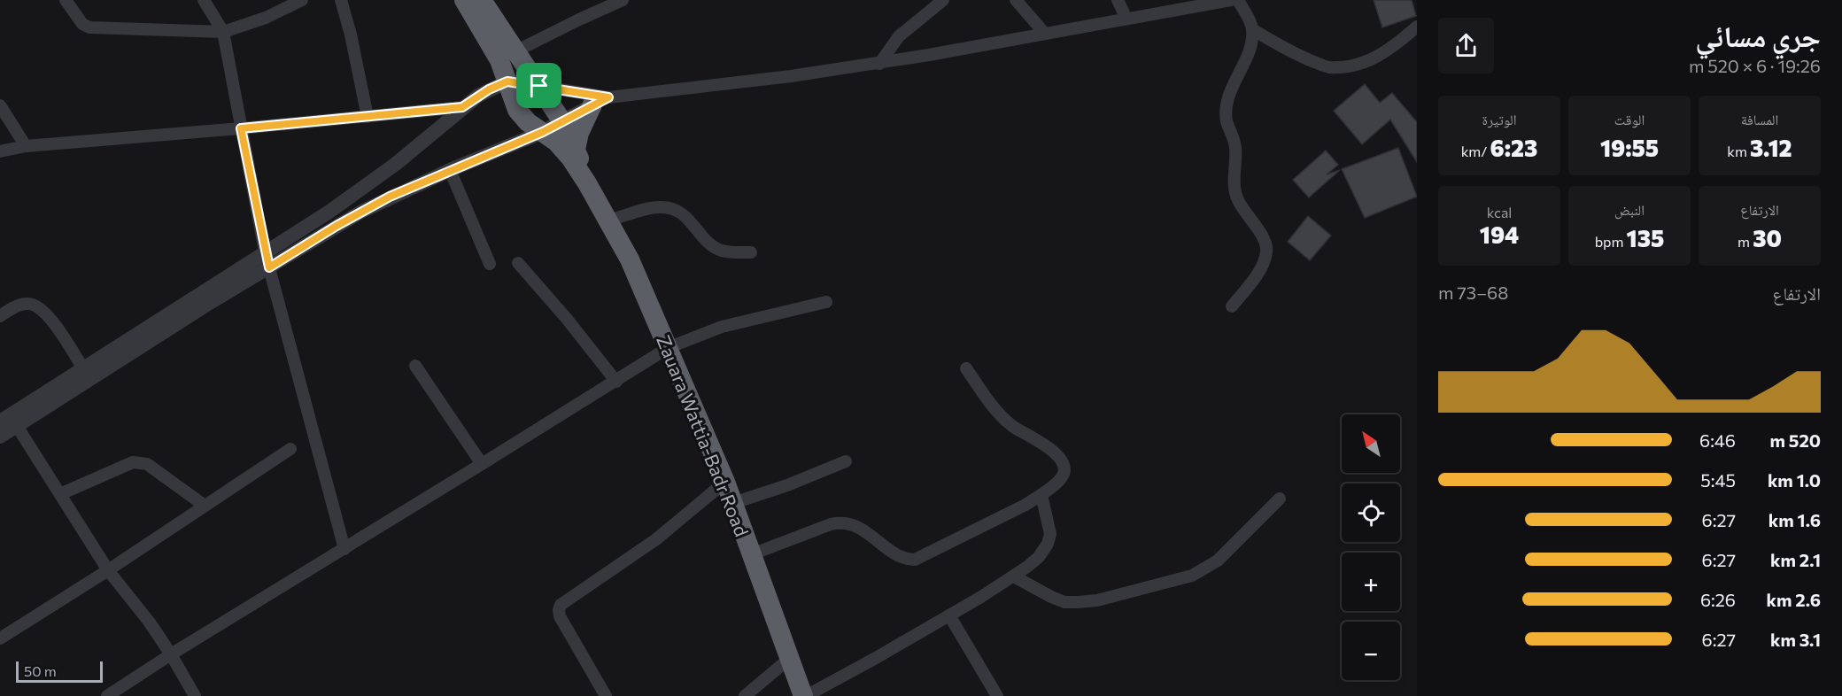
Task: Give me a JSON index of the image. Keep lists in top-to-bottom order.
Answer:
{
  "streets": {
    "highway": ["Zauara Wattia-Badr Road"]
  },
  "scale_bar": "50 m",
  "north": "top left",
  "page": {
    "heading": ["جري مسائي", "19:26 · 6 × 520 m"],
    "stats": [
      ["المسافة", "3.12 km"],
      ["الوقت", "19:55"],
      ["الوتيرة", "6:23 /km"],
      ["الارتفاع", "30 m"],
      ["النبض", "135 bpm"],
      ["kcal", "194"]
    ],
    "chart": ["الارتفاع", "68–73 m"],
    "map_buttons": ["+", "−"],
    "list": [
      {
        "name": "520 m",
        "note": "6:46"
      },
      {
        "name": "1.0 km",
        "note": "5:45"
      },
      {
        "name": "1.6 km",
        "note": "6:27"
      },
      {
        "name": "2.1 km",
        "note": "6:27"
      },
      {
        "name": "2.6 km",
        "note": "6:26"
      },
      {
        "name": "3.1 km",
        "note": "6:27"
      }
    ],
    "scale": "50 m"
  }
}
